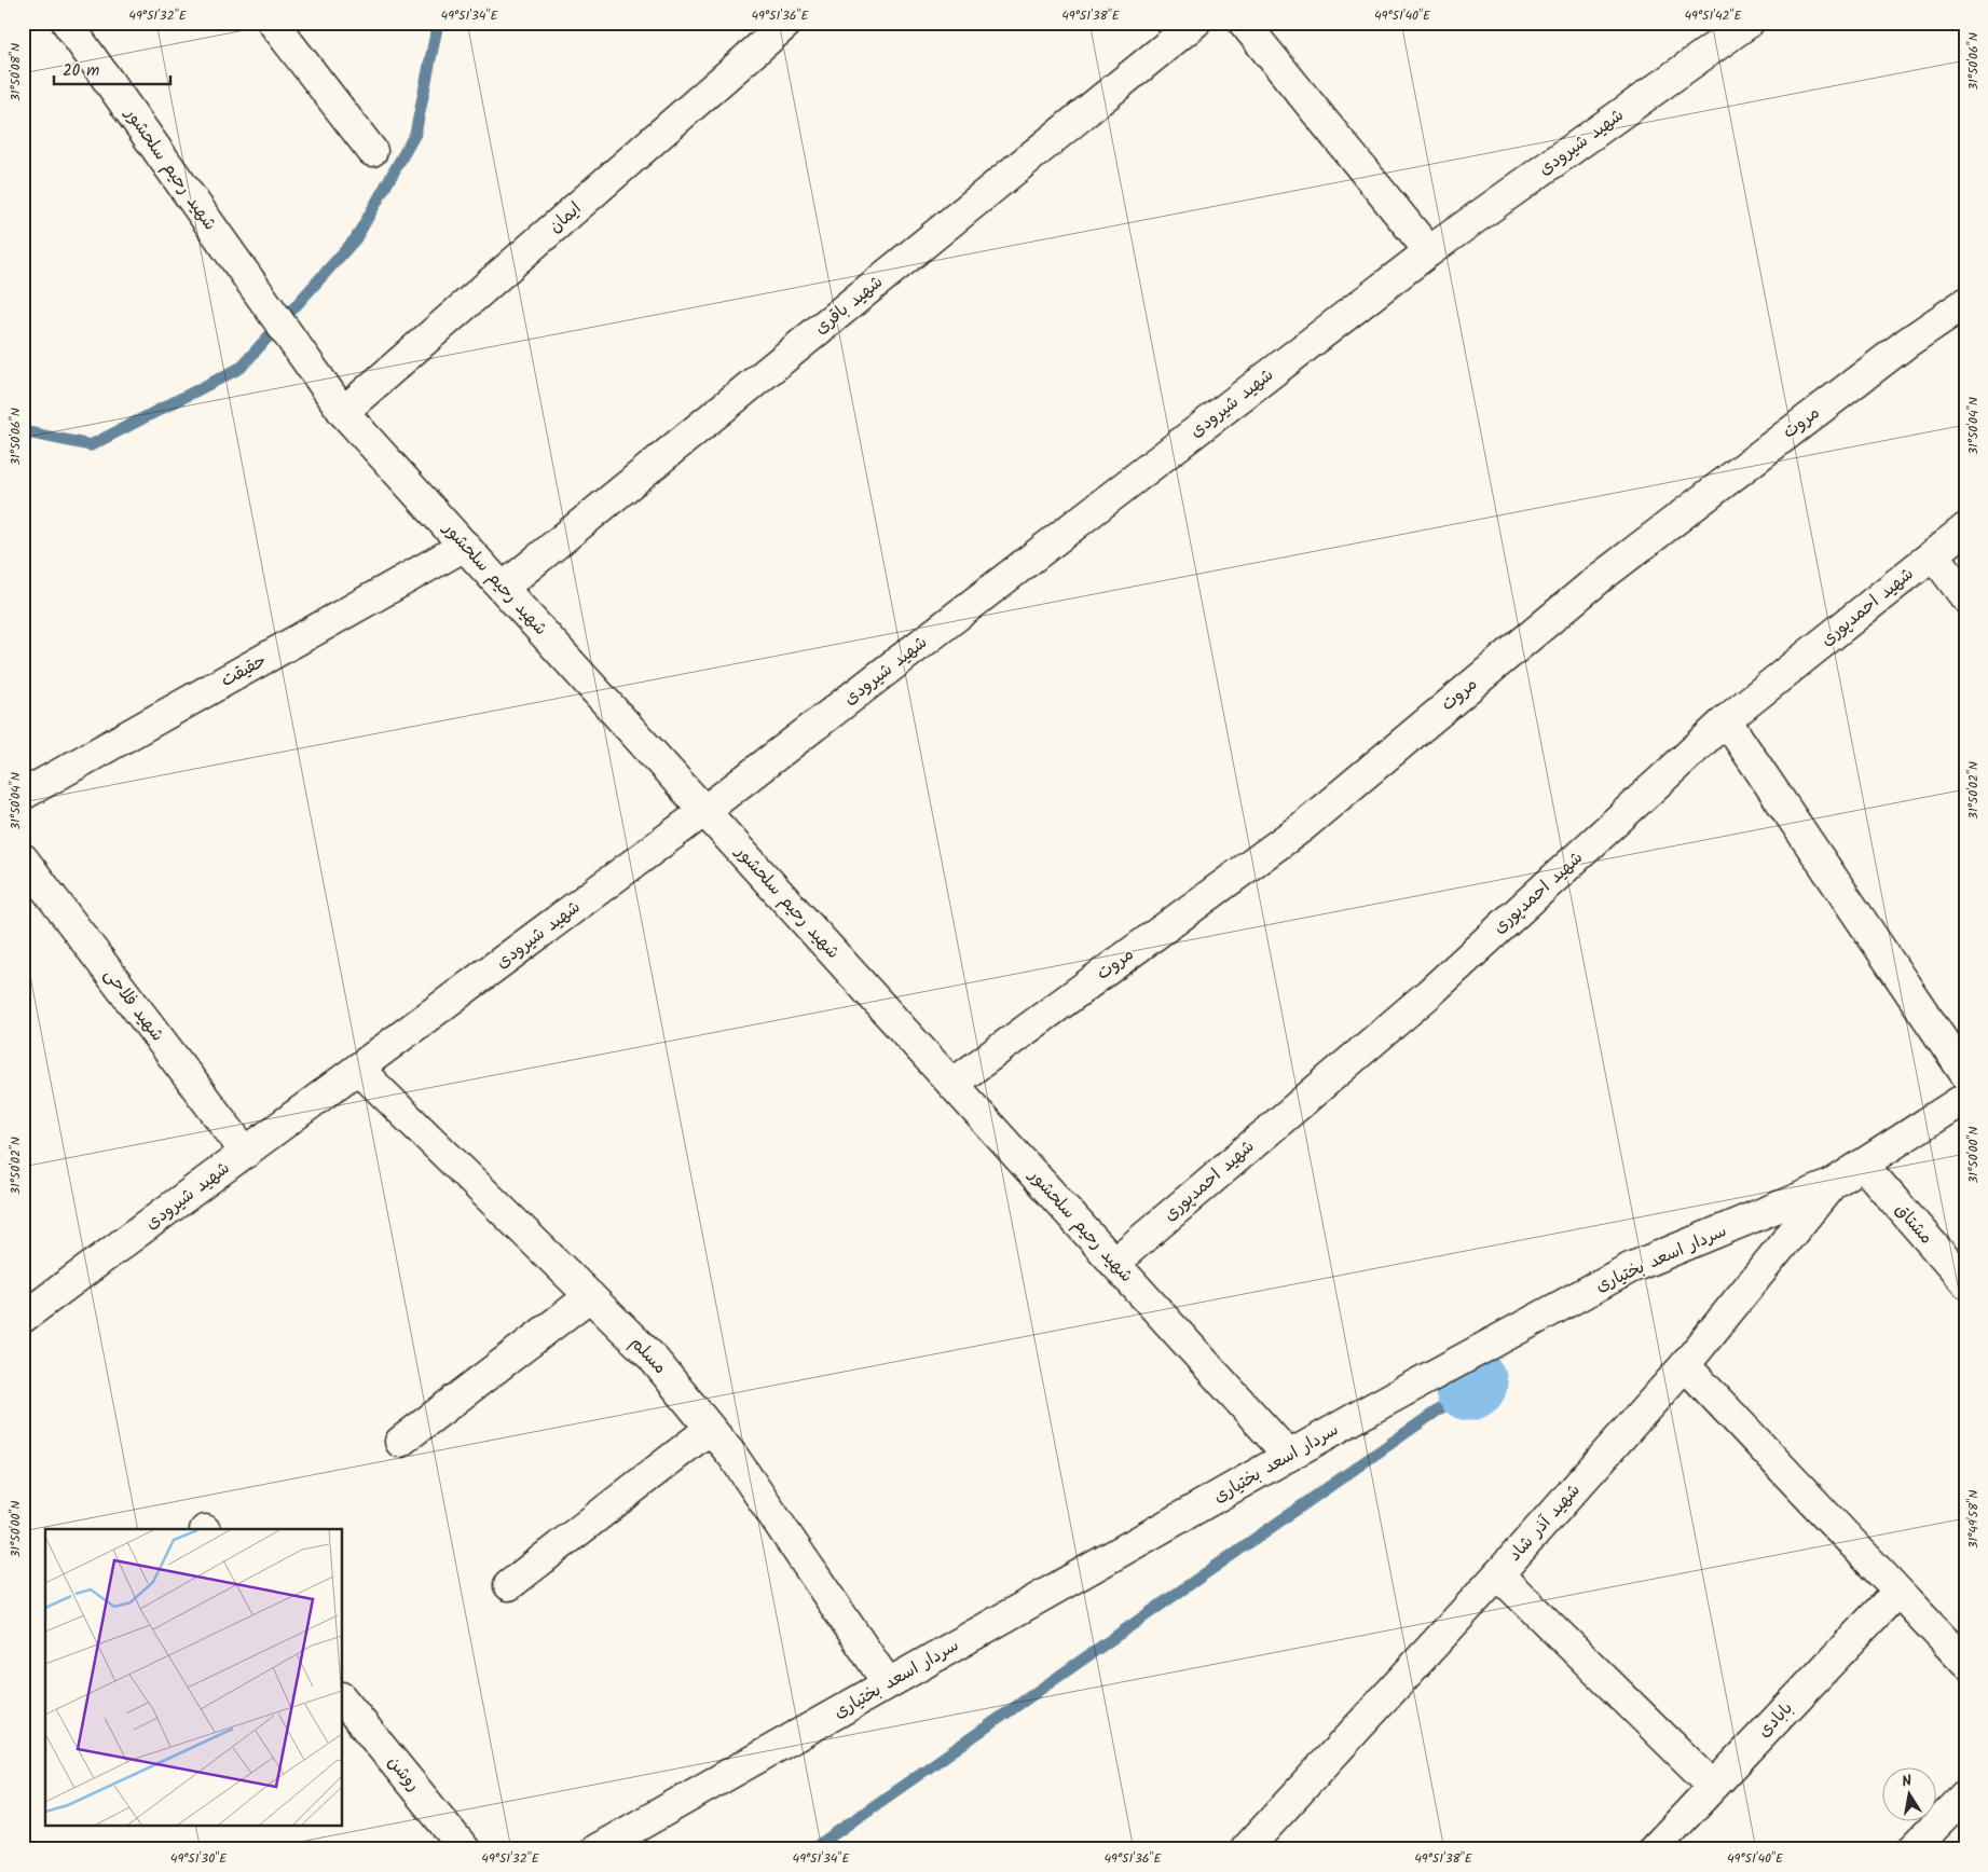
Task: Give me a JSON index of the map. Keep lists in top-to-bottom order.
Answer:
{
  "streets": {
    "street": [
      "شهید شیرودی",
      "شهید رحیم سلحشور",
      "ایمان",
      "شهید باقری",
      "مروت",
      "شهید احمدپوری",
      "حقیقت",
      "شهید فلاحی",
      "مشتاق",
      "سردار اسعد بختیاری",
      "مسلم",
      "شهید آذر شاد",
      "بابادی",
      "روشن"
    ]
  },
  "crossings": [
    ["شهید شیرودی", "شهید رحیم سلحشور"],
    ["شهید شیرودی", "شهید فلاحی"],
    ["شهید شیرودی", "مسلم"],
    ["شهید رحیم سلحشور", "ایمان"],
    ["شهید رحیم سلحشور", "شهید باقری"],
    ["شهید رحیم سلحشور", "مروت"],
    ["شهید رحیم سلحشور", "شهید احمدپوری"],
    ["شهید رحیم سلحشور", "حقیقت"],
    ["شهید رحیم سلحشور", "سردار اسعد بختیاری"],
    ["مشتاق", "سردار اسعد بختیاری"],
    ["سردار اسعد بختیاری", "مسلم"],
    ["سردار اسعد بختیاری", "شهید آذر شاد"]
  ],
  "scale_bar": "20 m",
  "north": "top",
  "coordinates": [
    "49°51'32\"E",
    "49°51'34\"E",
    "49°51'36\"E",
    "49°51'38\"E",
    "49°51'40\"E",
    "49°51'42\"E",
    "31°50'06\"N",
    "31°50'08\"N",
    "31°50'04\"N",
    "31°50'02\"N",
    "31°50'00\"N",
    "31°49'58\"N",
    "49°51'30\"E"
  ]
}
